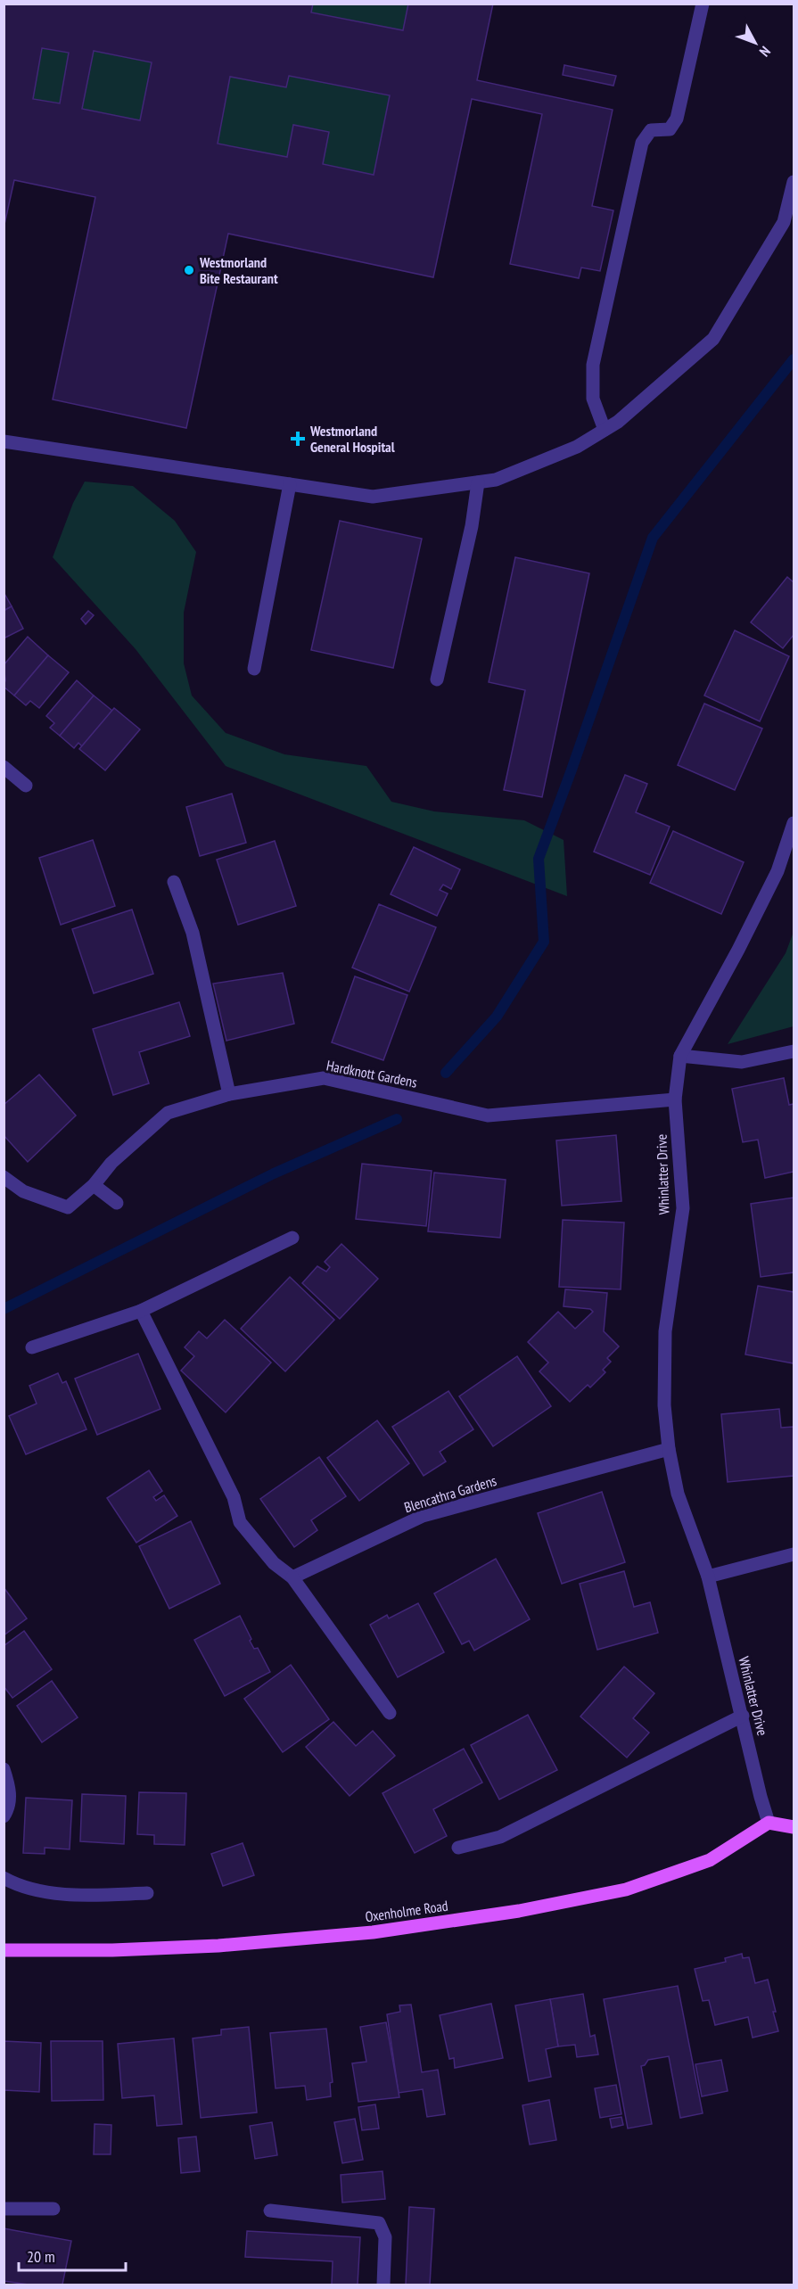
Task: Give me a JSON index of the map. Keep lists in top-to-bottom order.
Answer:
{
  "streets": {
    "main road": ["Oxenholme Road"],
    "street": ["Hardknott Gardens", "Whinlatter Drive", "Blencathra Gardens"]
  },
  "crossings": [
    ["Hardknott Gardens", "Whinlatter Drive"],
    ["Whinlatter Drive", "Blencathra Gardens"],
    ["Whinlatter Drive", "Oxenholme Road"]
  ],
  "places": {
    "other": ["Westmorland Bite Restaurant"],
    "health": ["Westmorland General Hospital"]
  },
  "scale_bar": "20 m",
  "north": "bottom right"
}
